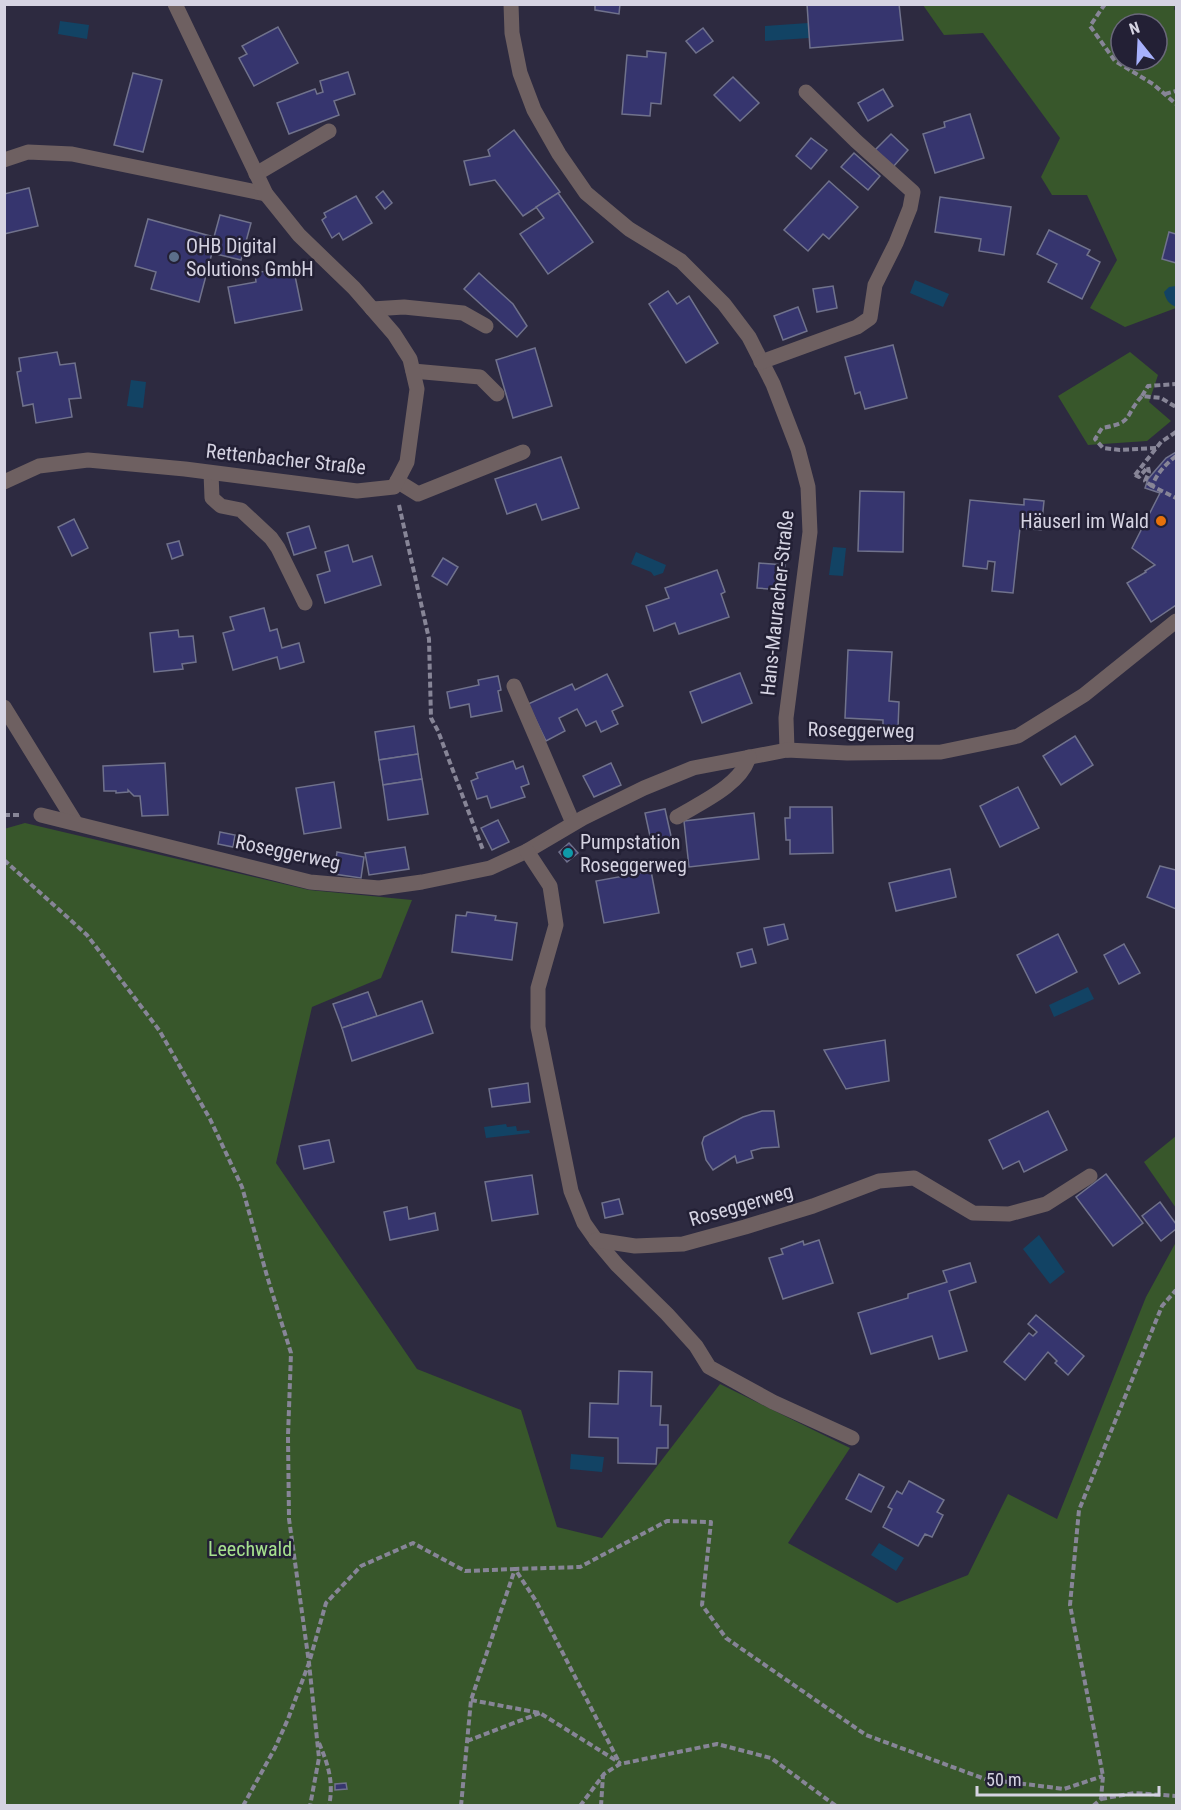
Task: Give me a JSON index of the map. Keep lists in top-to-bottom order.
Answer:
{
  "streets": {
    "street": ["Rettenbacher Straße", "Hans-Mauracher-Straße", "Roseggerweg"]
  },
  "crossings": [
    ["Hans-Mauracher-Straße", "Roseggerweg"]
  ],
  "parks": ["Leechwald"],
  "places": ["OHB Digital Solutions GmbH", "Häuserl im Wald", "Pumpstation Roseggerweg"],
  "scale_bar": "50 m",
  "north": "top"
}
